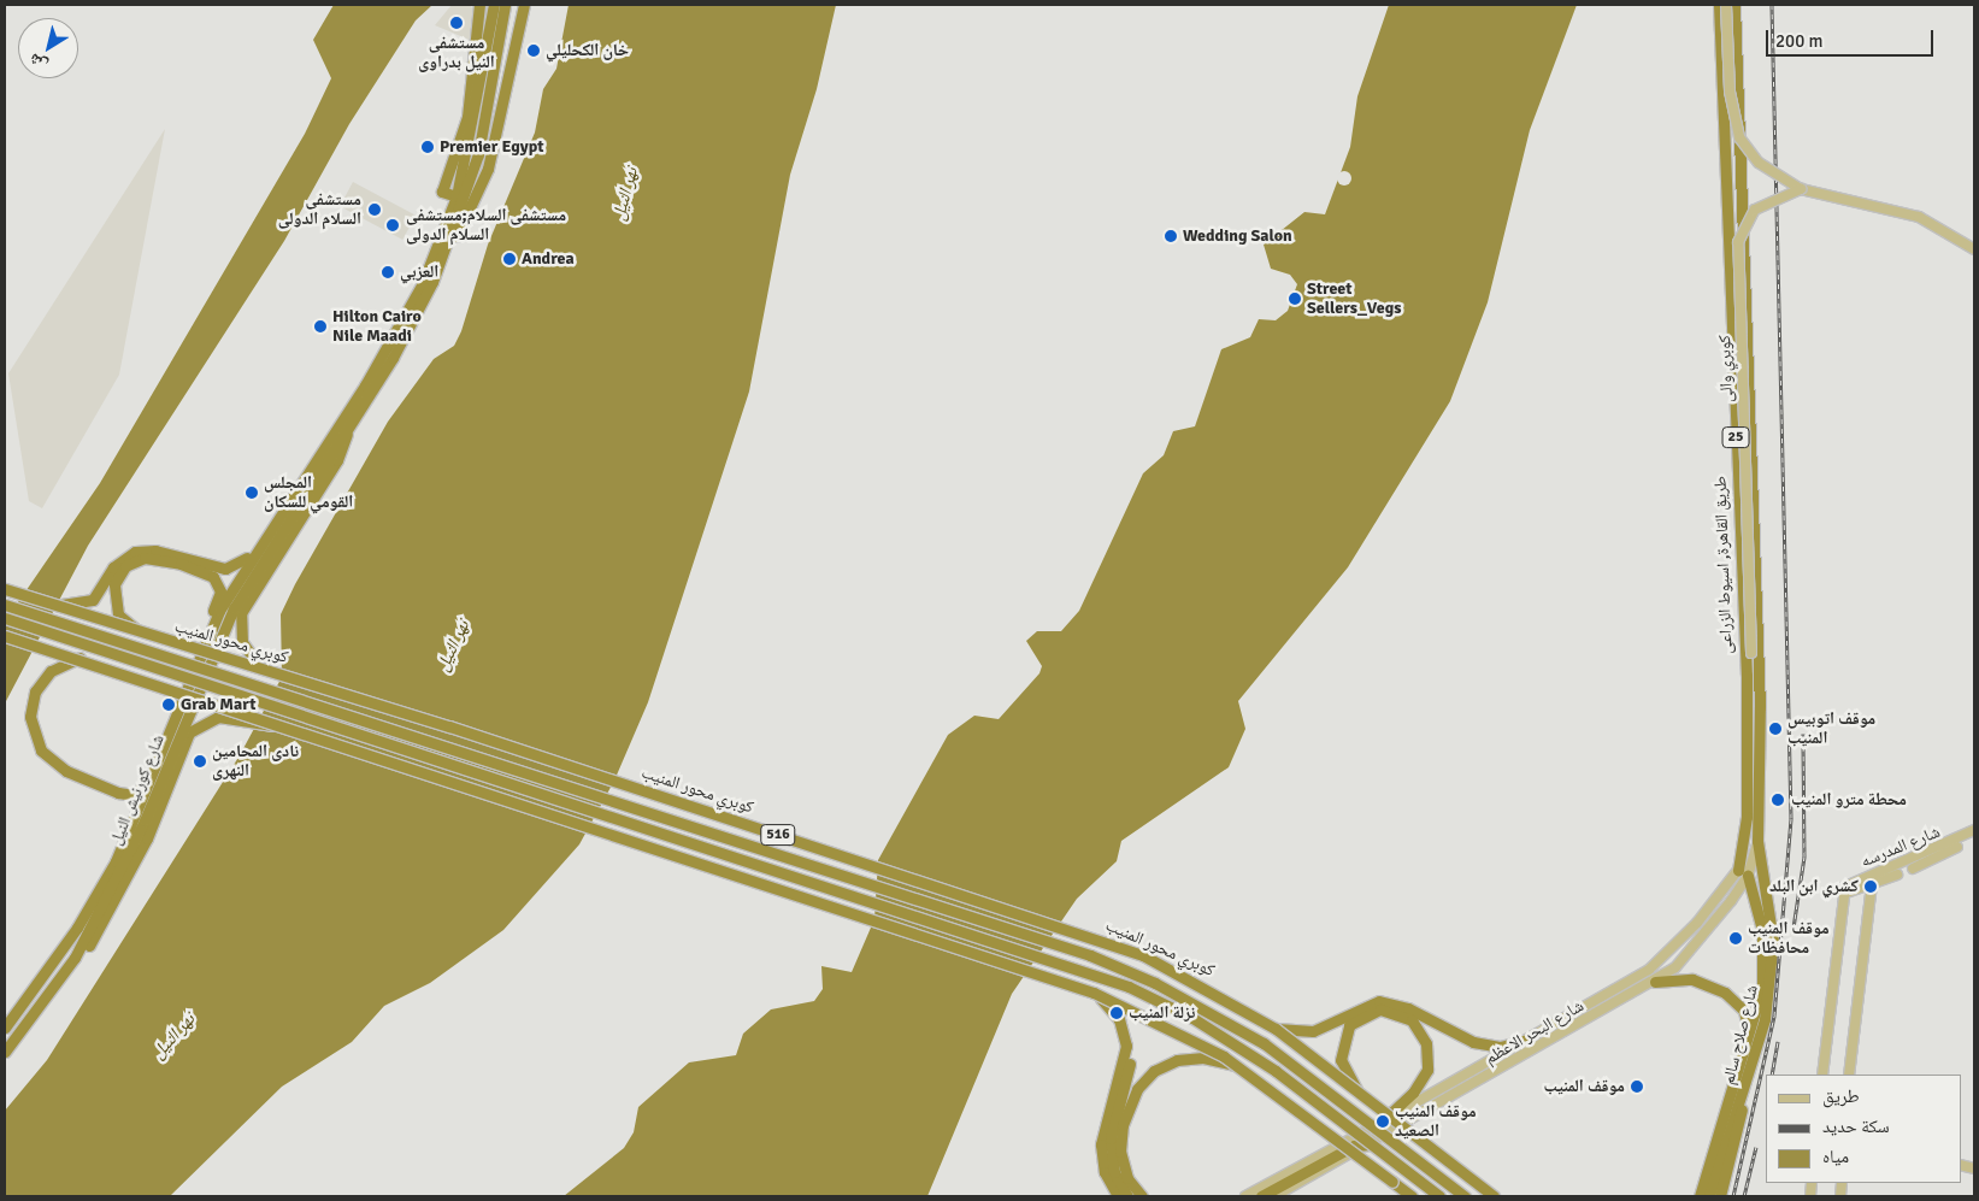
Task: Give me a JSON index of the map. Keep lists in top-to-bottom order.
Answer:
{
  "streets": {
    "highway": [
      "25",
      "طريق القاهرة, اسيوط الزراعى",
      "كوبري محور المنيب",
      "شارع كورنيش النيل",
      "516",
      "شارع صلاح سالم"
    ],
    "main road": ["كوبري والى", "شارع المدرسه", "شارع البحر الاعظم"]
  },
  "crossings": [
    ["كوبري والى", "طريق القاهرة, اسيوط الزراعى"],
    ["طريق القاهرة, اسيوط الزراعى", "شارع البحر الاعظم"],
    ["طريق القاهرة, اسيوط الزراعى", "شارع صلاح سالم"],
    ["شارع البحر الاعظم", "شارع صلاح سالم"]
  ],
  "water": ["نهر النيل"],
  "places": [
    "مستشفى النيل بدراوى",
    "خان الكحليلي",
    "Premier Egypt",
    "مستشفى السلام الدولى",
    "مستشفى السلام;مستشفى السلام الدولى",
    "Wedding Salon",
    "Andrea",
    "العزبي",
    "Street Sellers_Vegs",
    "Hilton Cairo Nile Maadi",
    "المجلس القومي للسكان",
    "Grab Mart",
    "موقف اتوبيس المنيب",
    "نادى المحامين النهرى",
    "محطة مترو المنيب",
    "كشري ابن البلد",
    "موقف المنيب محافظات",
    "نزلة المنيب",
    "موقف المنيب",
    "موقف المنيب الصعيد"
  ],
  "legend": ["طريق", "سكة حديد", "مياه"],
  "scale_bar": "200 m",
  "north": "bottom left"
}
